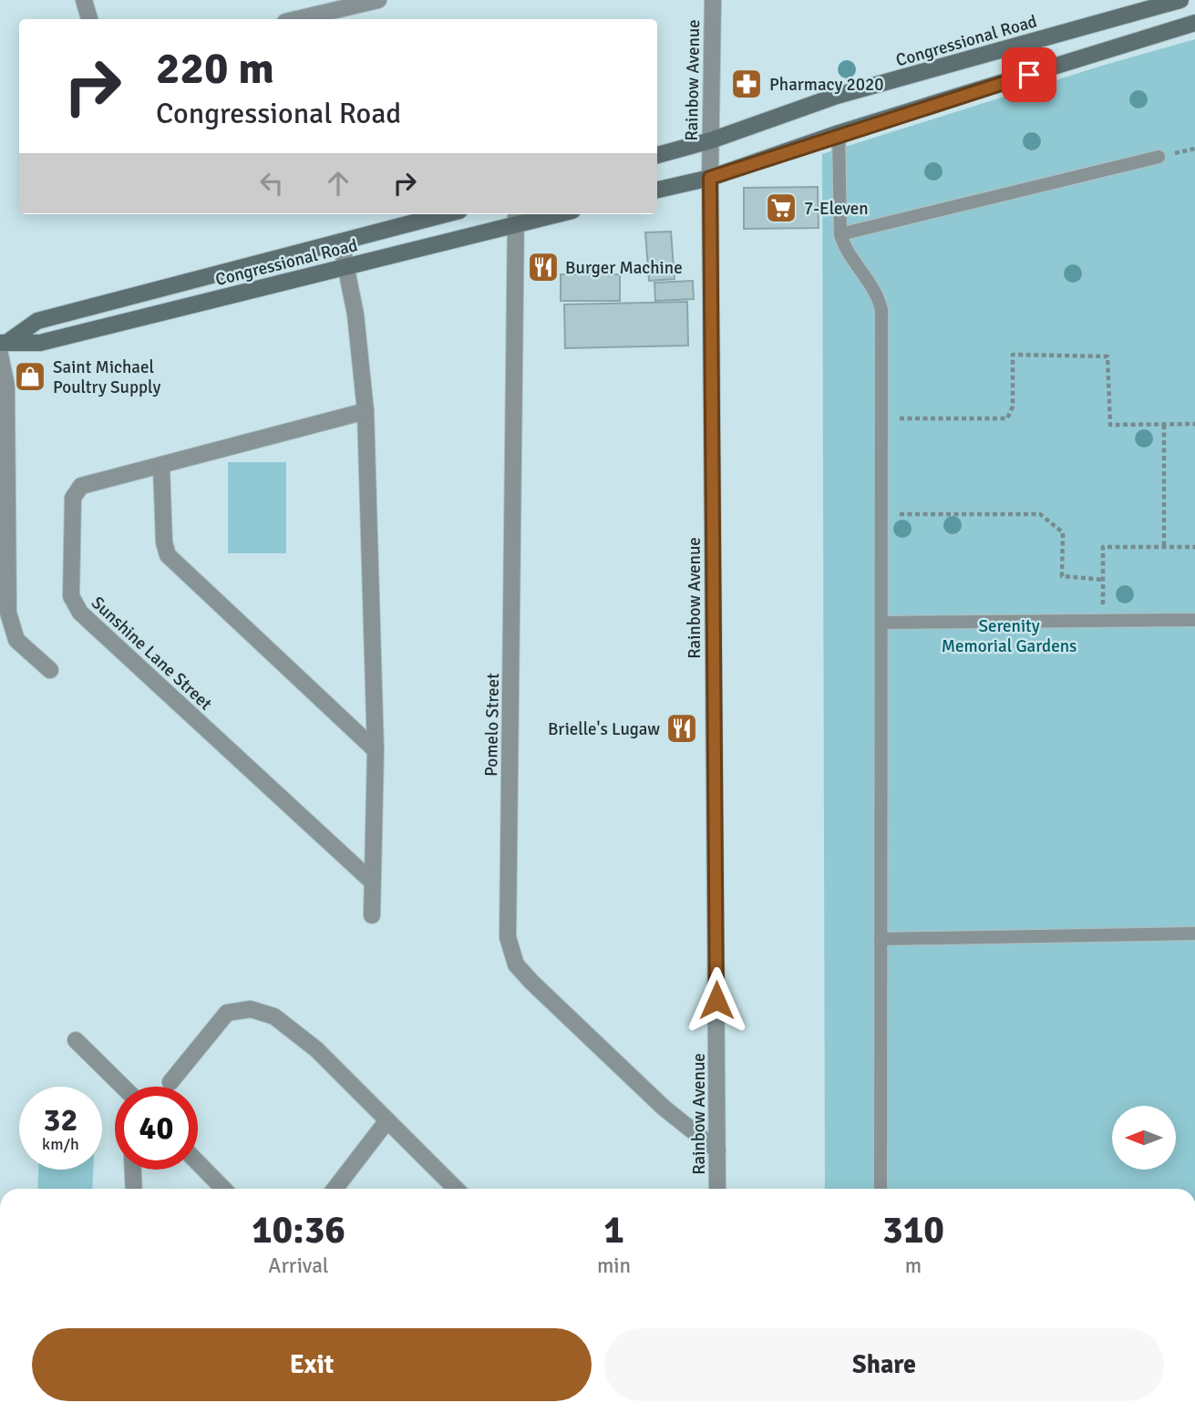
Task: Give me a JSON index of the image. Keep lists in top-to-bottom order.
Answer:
{
  "streets": {
    "main road": ["Congressional Road"],
    "street": ["Rainbow Avenue", "Sunshine Lane Street", "Pomelo Street"]
  },
  "crossings": [
    ["Congressional Road", "Rainbow Avenue"],
    ["Congressional Road", "Pomelo Street"],
    ["Rainbow Avenue", "Pomelo Street"]
  ],
  "parks": ["Serenity Memorial Gardens"],
  "places": {
    "pharmacy": ["Pharmacy 2020"],
    "supermarket": ["7-Eleven"],
    "restaurant": ["Burger Machine", "Brielle's Lugaw"],
    "shop": ["Saint Michael Poultry Supply"]
  },
  "north": "left",
  "page": {
    "turn": ["220 m", "Congressional Road"],
    "speed": "32 km/h",
    "limit": "40",
    "eta": [
      "10:36",
      "Arrival",
      "1",
      "min",
      "310",
      "m"
    ],
    "buttons": ["Exit", "Share"]
  }
}
